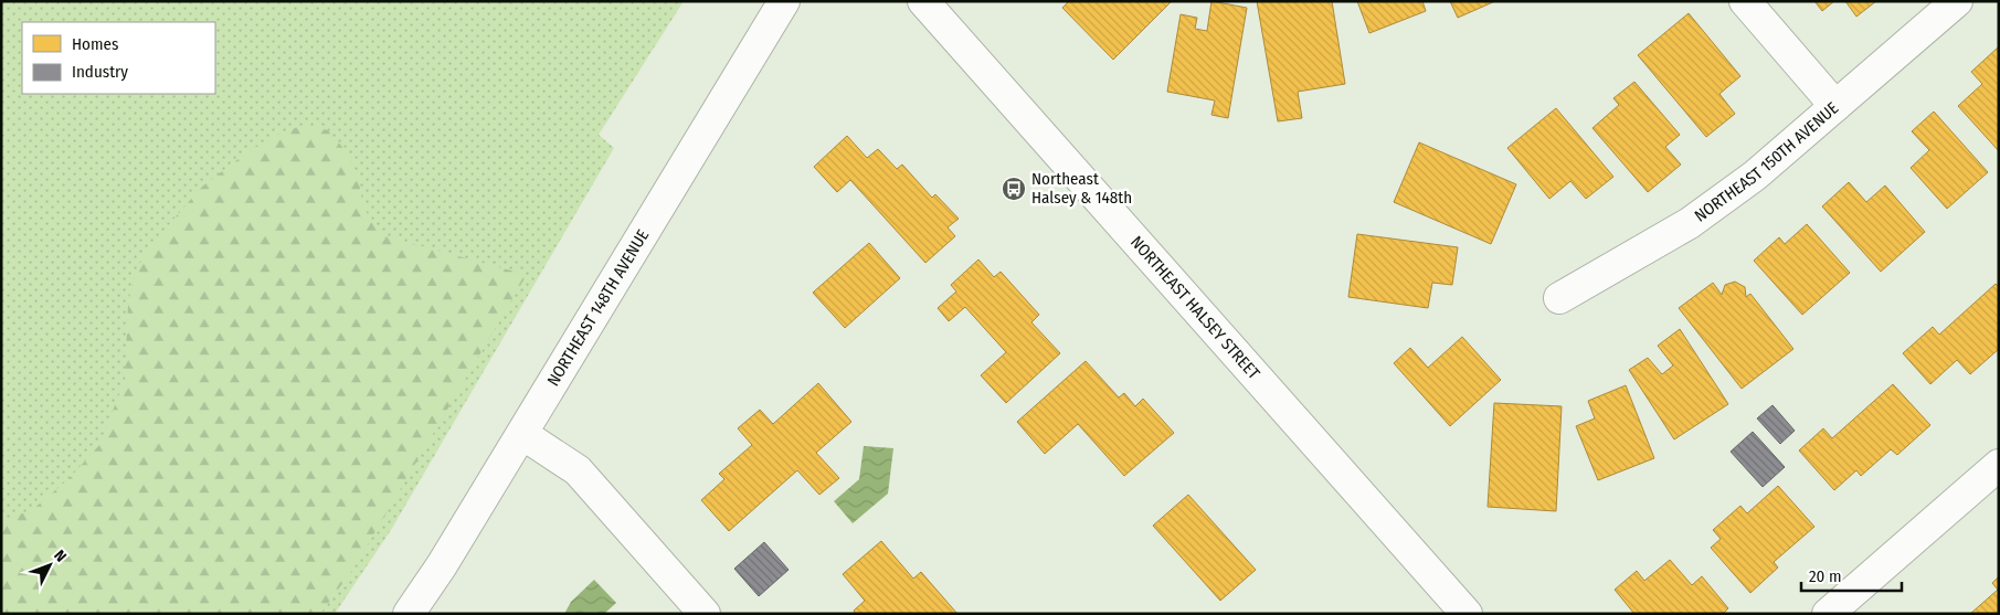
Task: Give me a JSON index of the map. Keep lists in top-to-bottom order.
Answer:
{
  "streets": {
    "main road": ["NORTHEAST 150TH AVENUE", "NORTHEAST 148TH AVENUE", "NORTHEAST HALSEY STREET"]
  },
  "places": {
    "bus stop": ["Northeast Halsey & 148th"]
  },
  "legend": ["Homes", "Industry"],
  "scale_bar": "20 m",
  "north": "top right"
}
